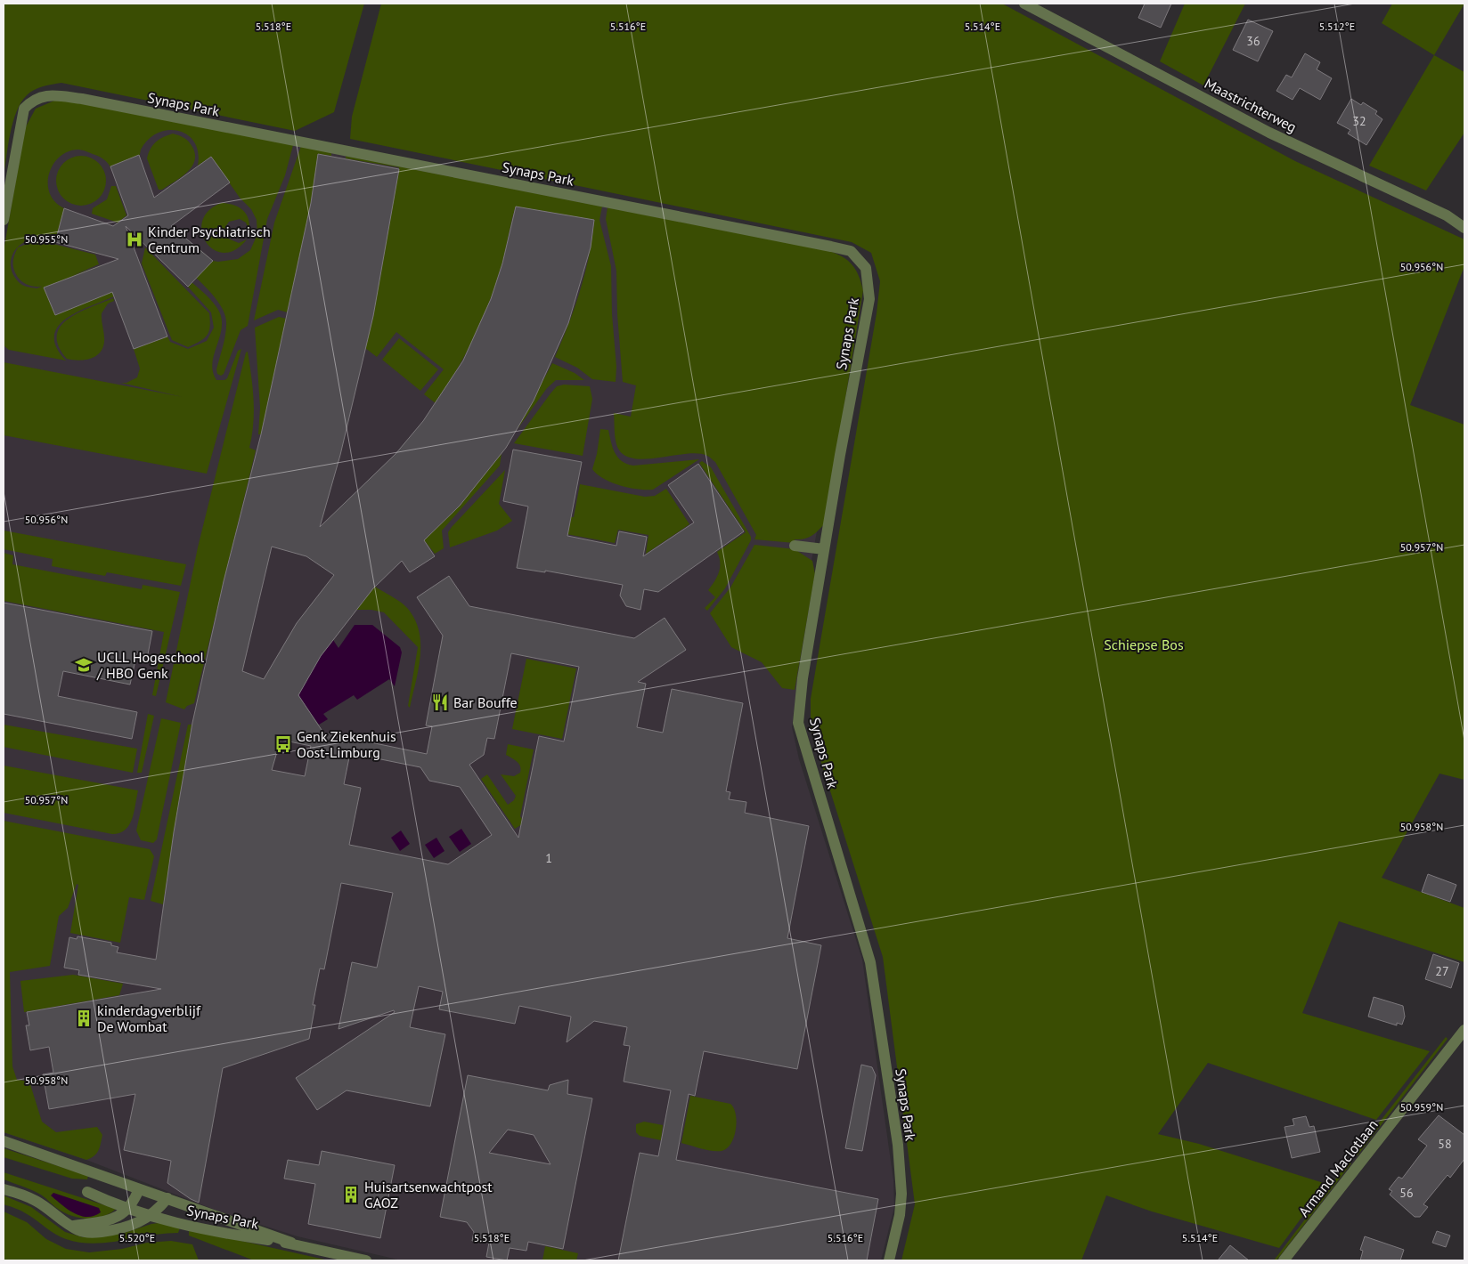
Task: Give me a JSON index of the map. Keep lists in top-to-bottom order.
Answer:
{
  "streets": {
    "street": ["Synaps Park", "Maastrichterweg", "Armand Maclotlaan"]
  },
  "parks": ["Schiepse Bos"],
  "places": {
    "hospital": ["Kinder Psychiatrisch Centrum"],
    "school or university": ["UCLL Hogeschool / HBO Genk"],
    "restaurant": ["Bar Bouffe"],
    "bus stop": ["Genk Ziekenhuis Oost-Limburg"],
    "building": ["kinderdagverblijf De Wombat", "Huisartsenwachtpost GAOZ"]
  },
  "house_numbers": [
    "36",
    "32",
    "1",
    "27",
    "58",
    "56"
  ],
  "coordinates": [
    "5.518°E",
    "5.516°E",
    "5.514°E",
    "5.512°E",
    "50.955°N",
    "50.956°N",
    "50.957°N",
    "50.958°N",
    "50.959°N",
    "5.520°E"
  ]
}
